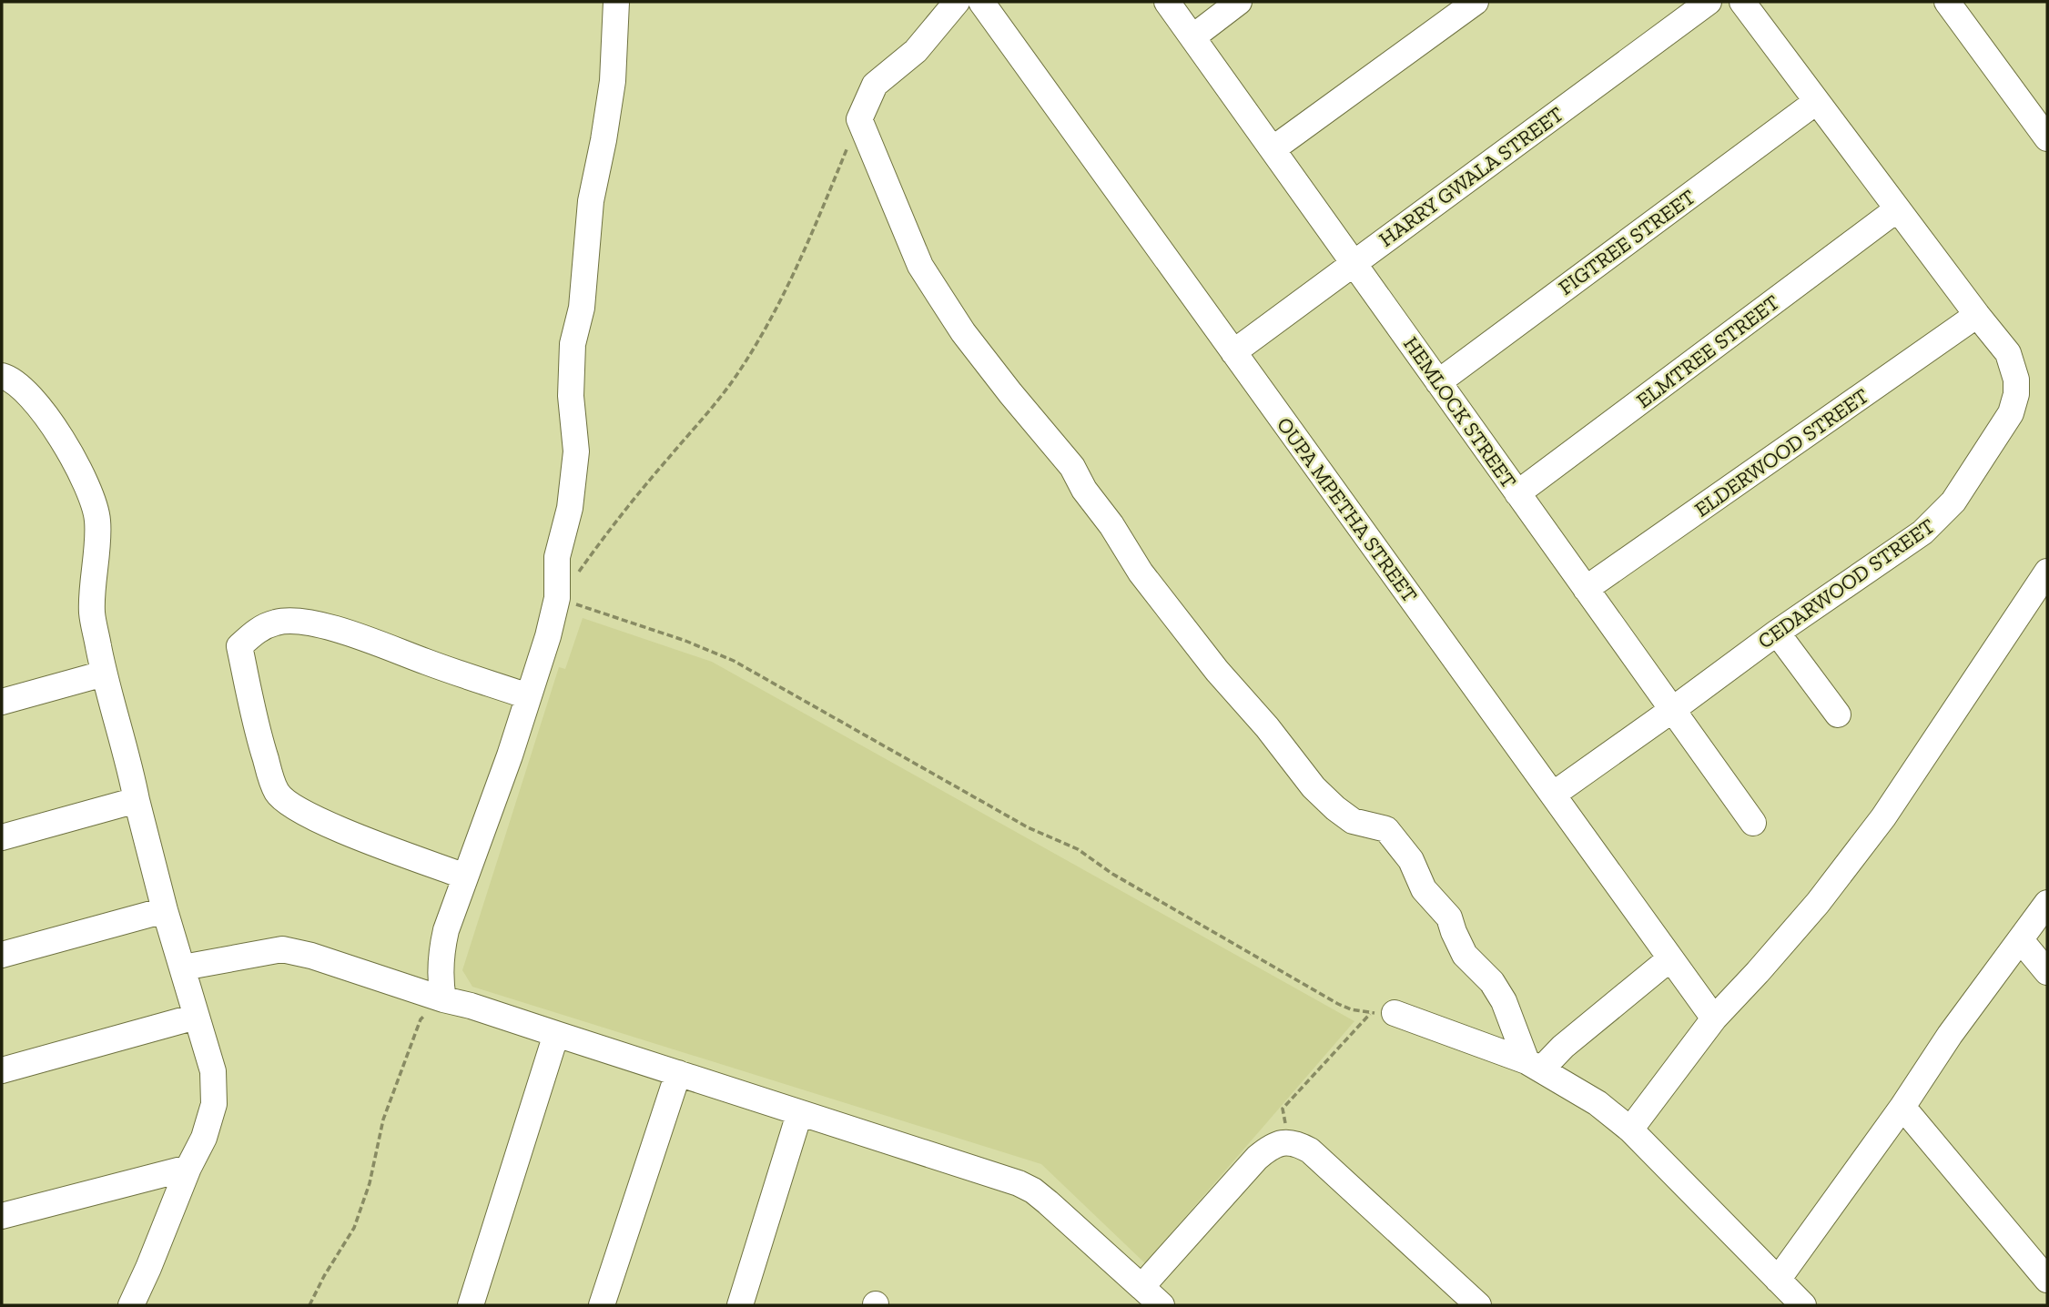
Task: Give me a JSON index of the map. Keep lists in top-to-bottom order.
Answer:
{
  "streets": {
    "street": [
      "HARRY GWALA STREET",
      "FIGTREE STREET",
      "ELMTREE STREET",
      "HEMLOCK STREET",
      "ELDERWOOD STREET",
      "OUPA MPETHA STREET",
      "CEDARWOOD STREET"
    ]
  },
  "crossings": [
    ["HARRY GWALA STREET", "HEMLOCK STREET"],
    ["HARRY GWALA STREET", "OUPA MPETHA STREET"],
    ["FIGTREE STREET", "HEMLOCK STREET"],
    ["FIGTREE STREET", "CEDARWOOD STREET"],
    ["ELMTREE STREET", "HEMLOCK STREET"],
    ["ELMTREE STREET", "CEDARWOOD STREET"],
    ["HEMLOCK STREET", "ELDERWOOD STREET"],
    ["HEMLOCK STREET", "CEDARWOOD STREET"],
    ["ELDERWOOD STREET", "CEDARWOOD STREET"],
    ["OUPA MPETHA STREET", "CEDARWOOD STREET"]
  ]
}
